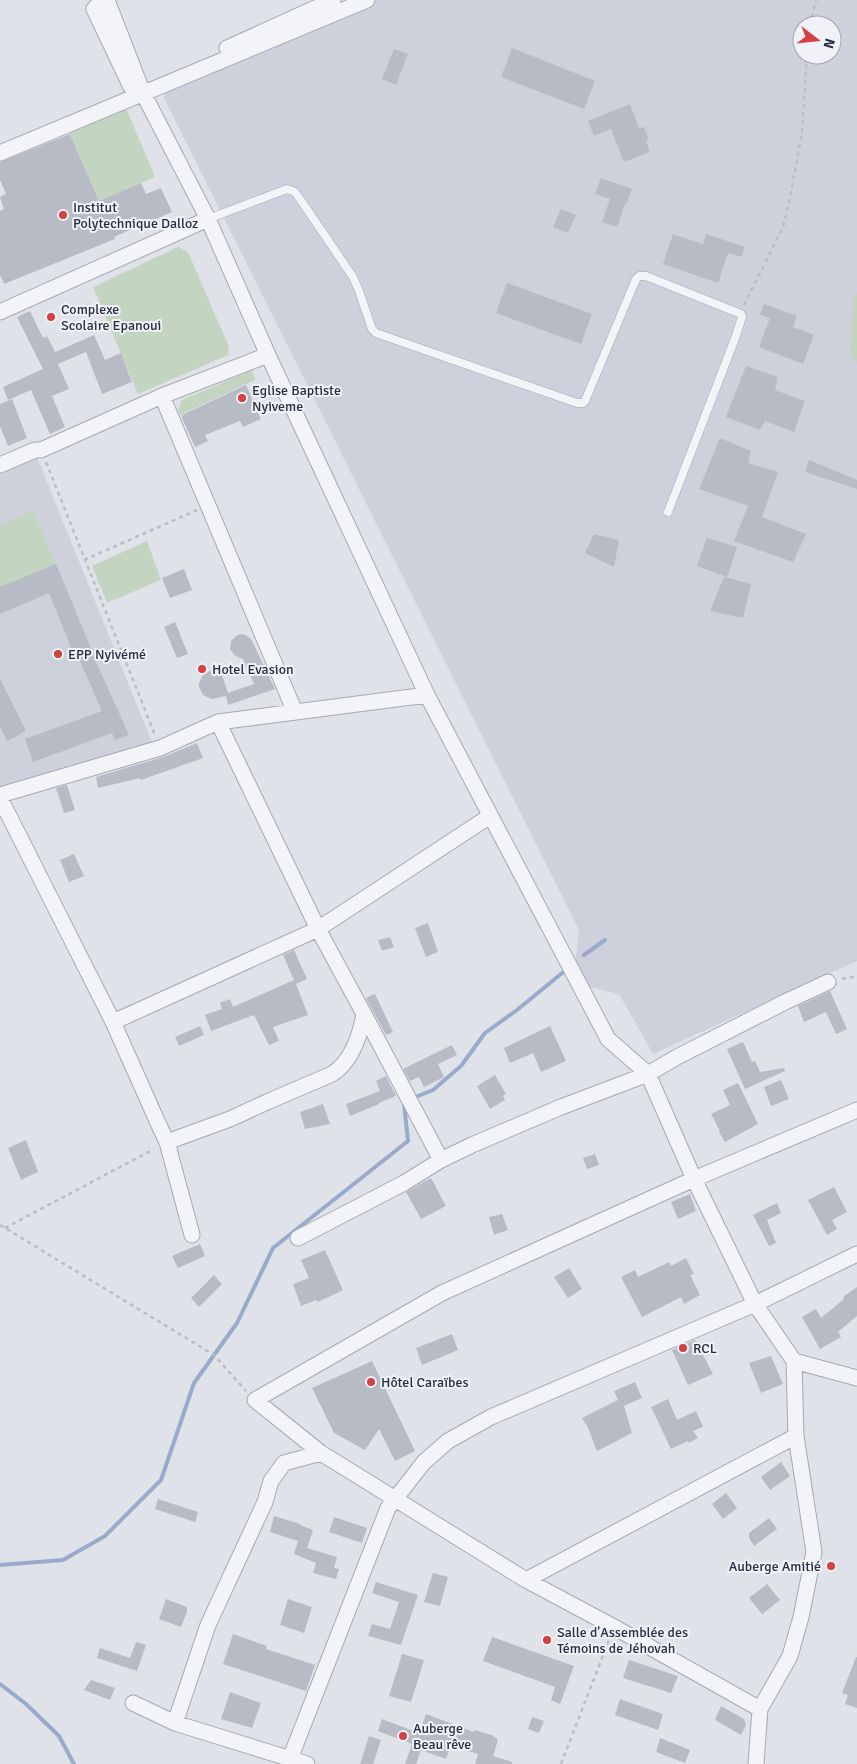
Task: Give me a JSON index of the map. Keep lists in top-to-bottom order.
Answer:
{
  "places": [
    "Institut Polytechnique Dalloz",
    "Complexe Scolaire Epanoui",
    "Eglise Baptiste Nyiveme",
    "EPP Nyivémé",
    "Hotel Evasion",
    "RCL",
    "Hôtel Caraïbes",
    "Auberge Amitié",
    "Salle d'Assemblée des Témoins de Jéhovah",
    "Auberge Beau rêve"
  ],
  "north": "right"
}
